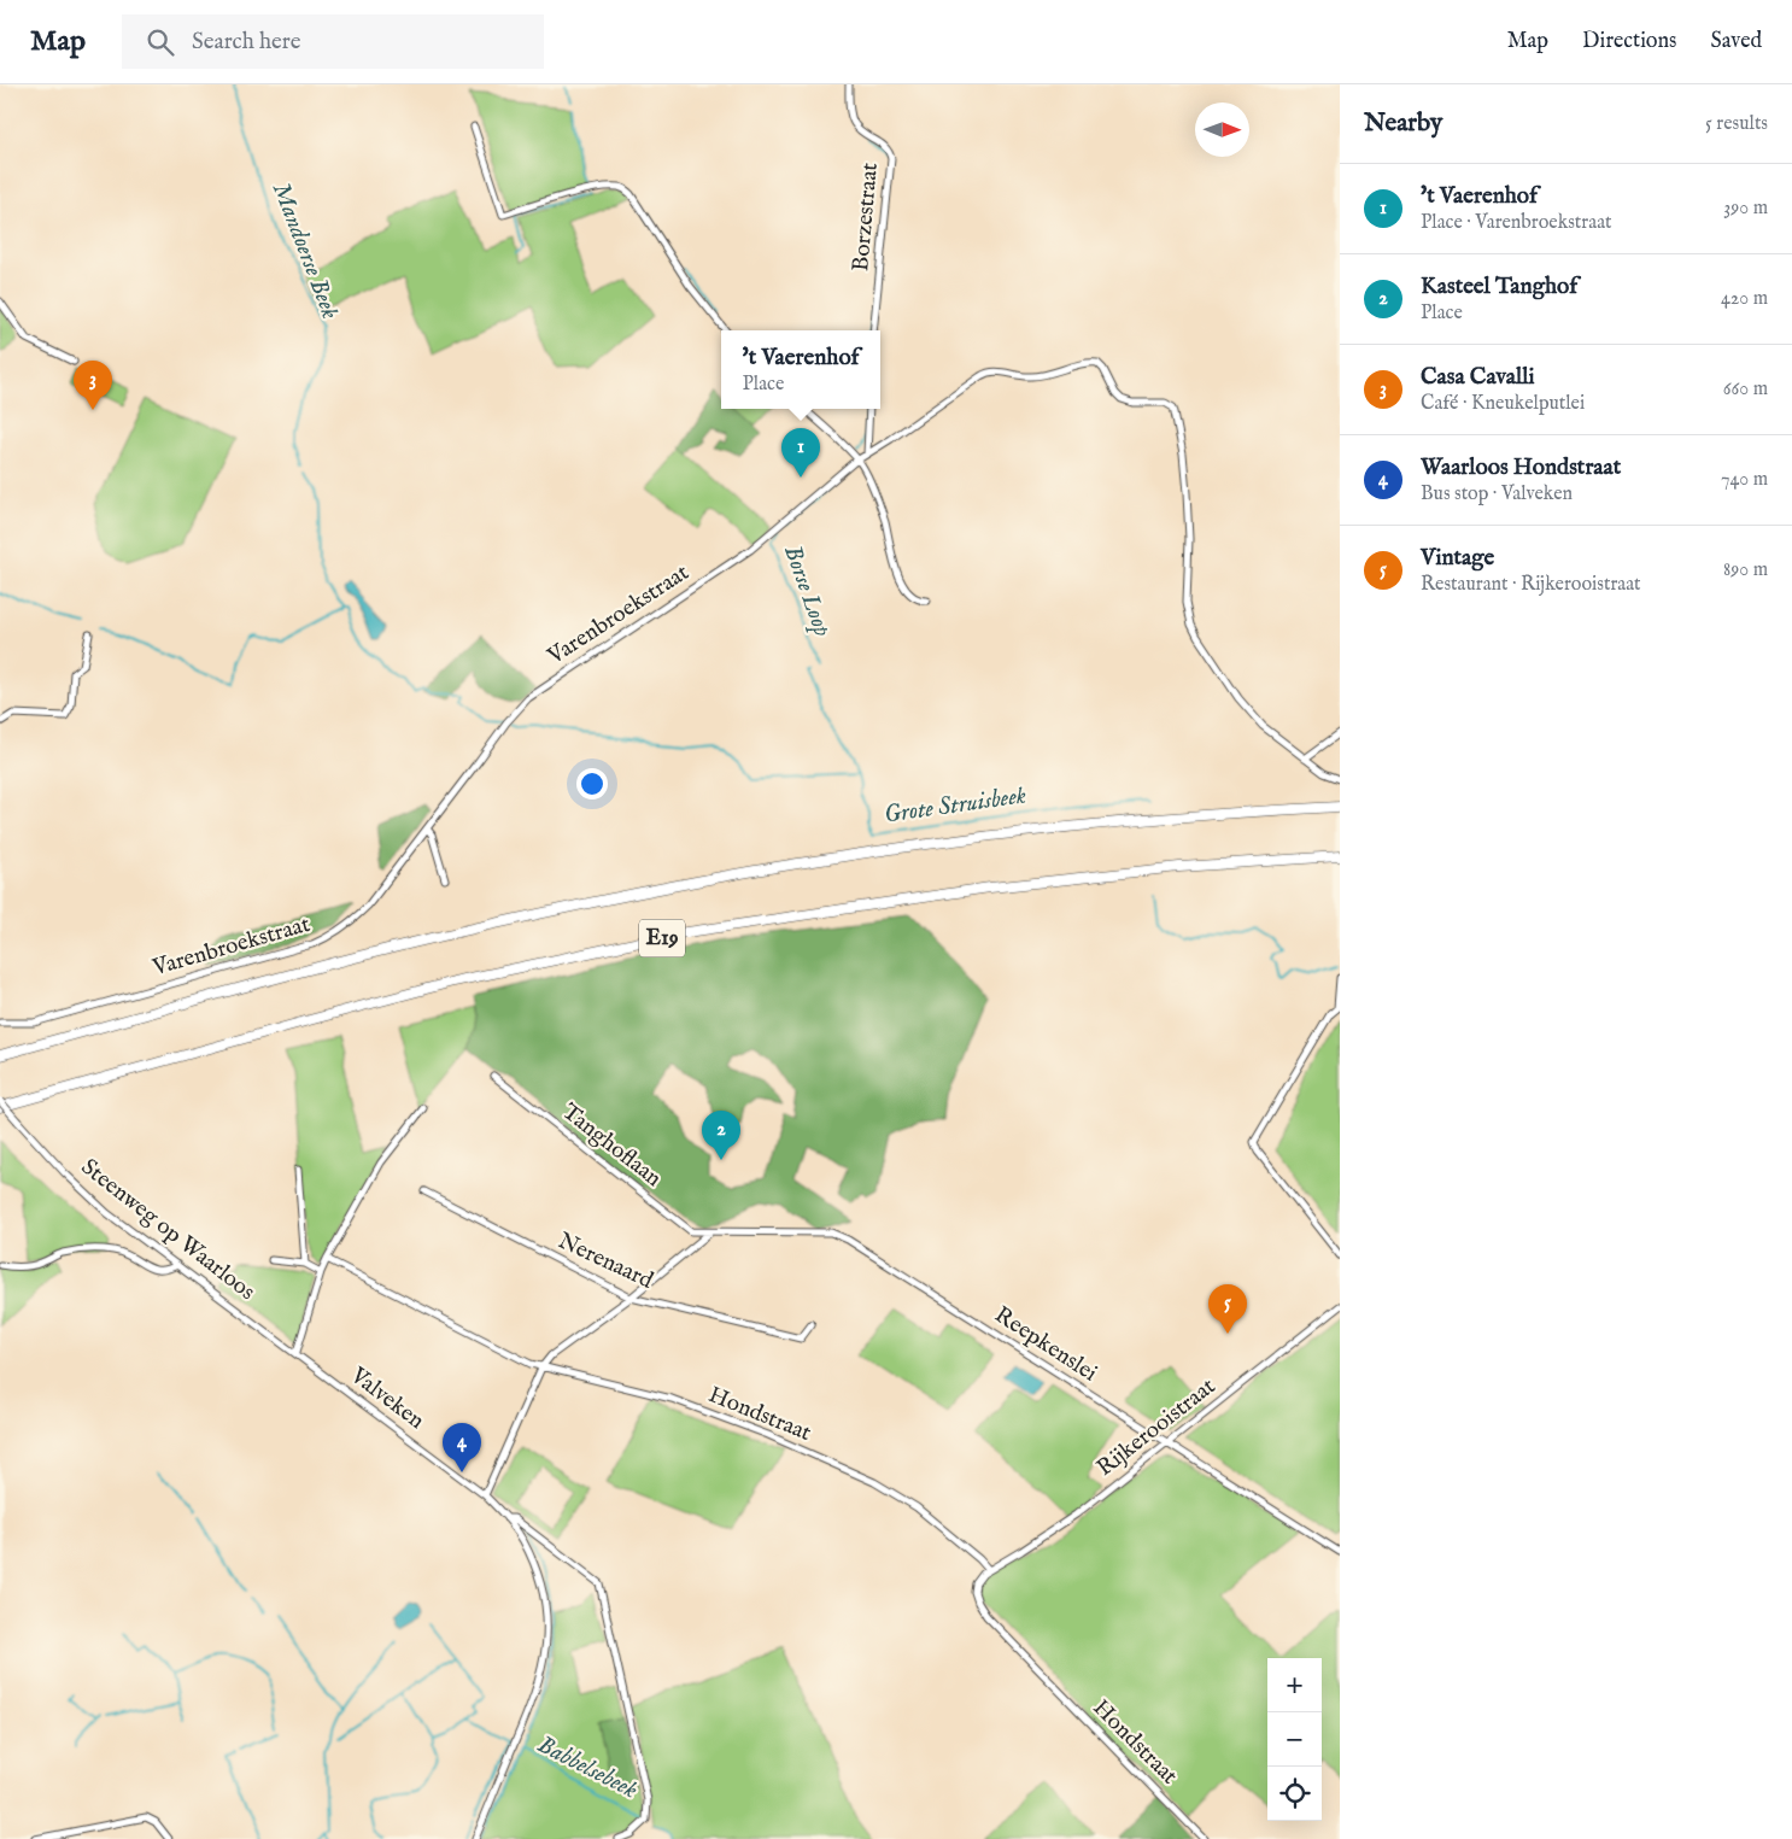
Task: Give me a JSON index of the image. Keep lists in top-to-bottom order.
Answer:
{
  "streets": {
    "highway": ["E19"],
    "street": [
      "Borzestraat",
      "Varenbroekstraat",
      "Tanghoflaan",
      "Steenweg op Waarloos",
      "Nerenaard",
      "Reepkenslei",
      "Valveken",
      "Hondstraat",
      "Rijkerooistraat"
    ]
  },
  "crossings": [
    ["Tanghoflaan", "Reepkenslei"],
    ["Steenweg op Waarloos", "Valveken"],
    ["Reepkenslei", "Rijkerooistraat"],
    ["Hondstraat", "Rijkerooistraat"]
  ],
  "water": [
    "Mandoerse Beek",
    "Borse Loop",
    "Grote Struisbeek",
    "Babbelsebeek"
  ],
  "north": "right",
  "page": {
    "header": "Map",
    "search": "Search here",
    "nav": ["Map", "Directions", "Saved"],
    "heading": ["Nearby", "5 results"],
    "list": [
      {
        "mark": "1",
        "name": "'t Vaerenhof",
        "note": "Place · Varenbroekstraat",
        "value": "390 m"
      },
      {
        "mark": "2",
        "name": "Kasteel Tanghof",
        "note": "Place",
        "value": "420 m"
      },
      {
        "mark": "3",
        "name": "Casa Cavalli",
        "note": "Café · Kneukelputlei",
        "value": "660 m"
      },
      {
        "mark": "4",
        "name": "Waarloos Hondstraat",
        "note": "Bus stop · Valveken",
        "value": "740 m"
      },
      {
        "mark": "5",
        "name": "Vintage",
        "note": "Restaurant · Rijkerooistraat",
        "value": "890 m"
      }
    ],
    "popup": ["'t Vaerenhof", "Place"],
    "pins": [
      "3",
      "1",
      "2",
      "5",
      "4"
    ],
    "map_buttons": ["+", "−"]
  }
}
